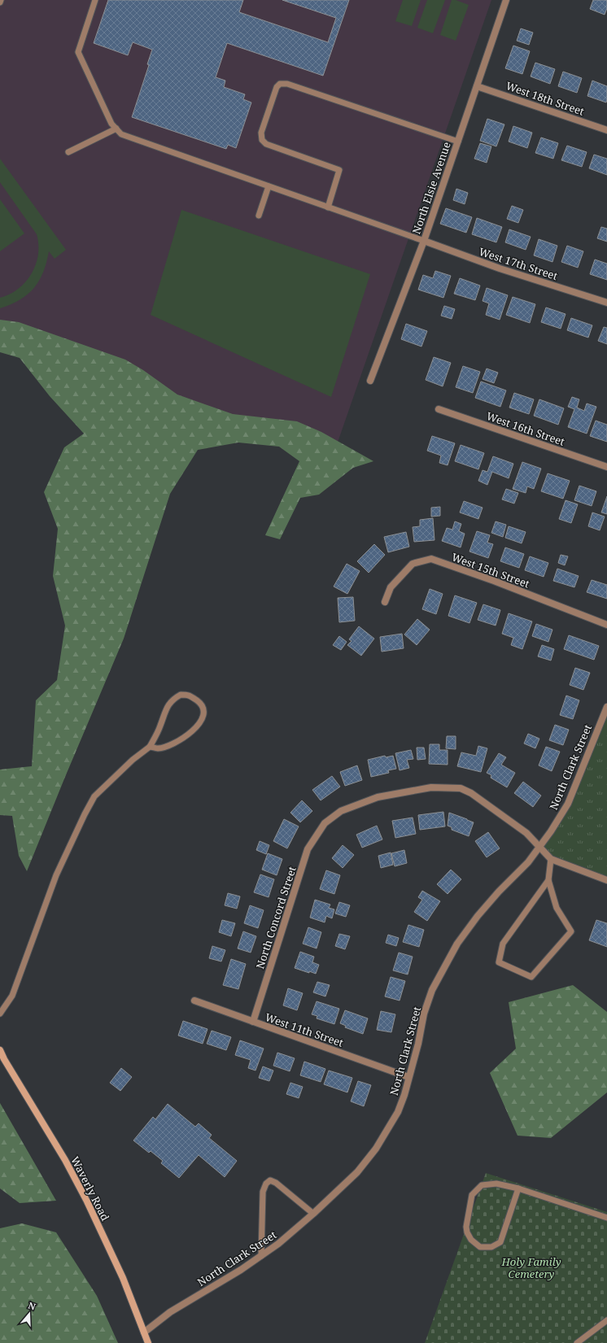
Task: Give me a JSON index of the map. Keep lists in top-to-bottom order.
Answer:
{
  "streets": {
    "street": [
      "West 18th Street",
      "North Elsie Avenue",
      "West 17th Street",
      "West 16th Street",
      "West 15th Street",
      "North Clark Street",
      "North Concord Street",
      "West 11th Street",
      "Waverly Road"
    ]
  },
  "crossings": [
    ["West 18th Street", "North Elsie Avenue"],
    ["North Elsie Avenue", "West 17th Street"],
    ["North Clark Street", "North Concord Street"],
    ["North Clark Street", "West 11th Street"],
    ["North Clark Street", "Waverly Road"],
    ["North Concord Street", "West 11th Street"]
  ],
  "parks": ["Holy Family Cemetery"],
  "north": "top"
}
